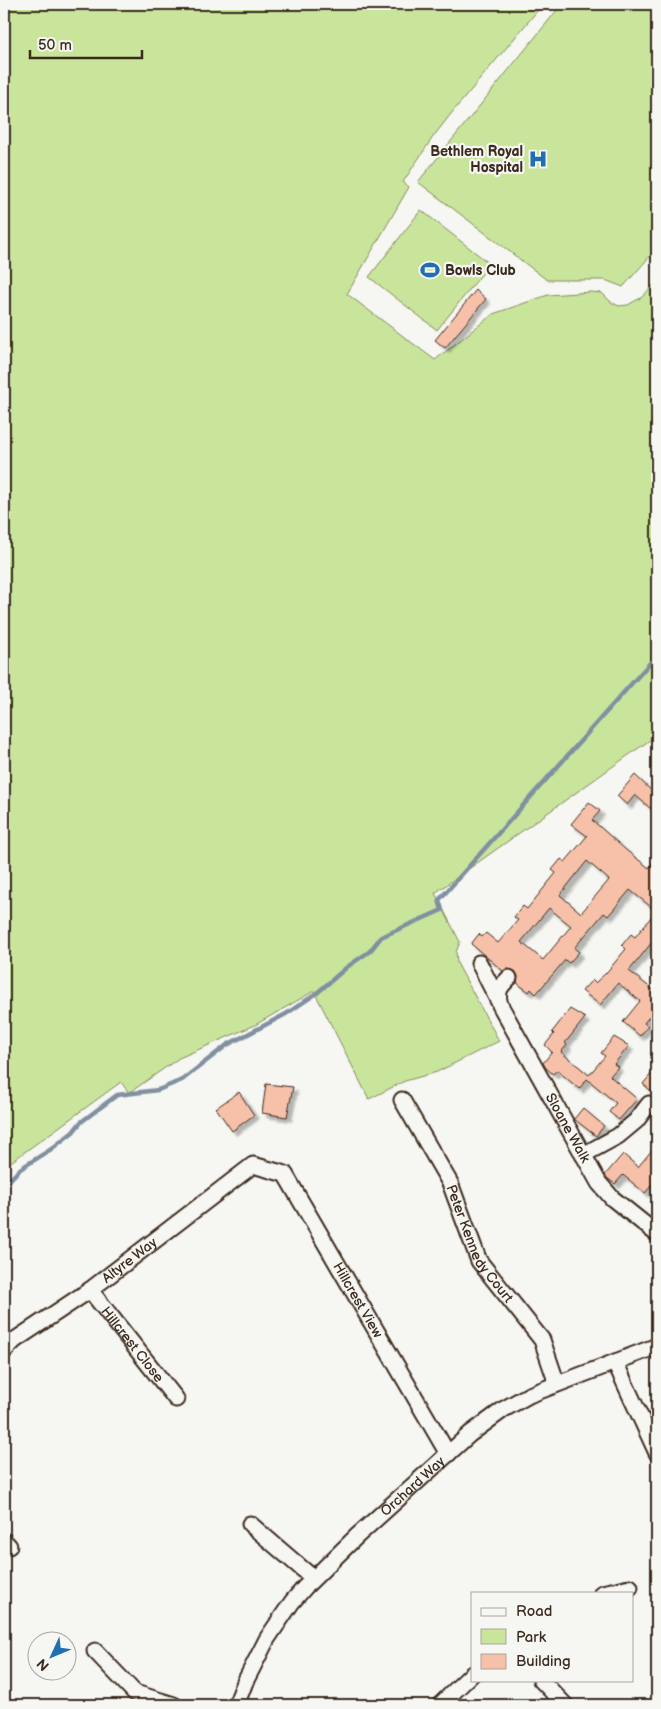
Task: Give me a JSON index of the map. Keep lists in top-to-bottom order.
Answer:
{
  "streets": {
    "street": [
      "Sloane Walk",
      "Peter Kennedy Court",
      "Altyre Way",
      "Hillcrest View",
      "Hillcrest Close",
      "Orchard Way"
    ]
  },
  "crossings": [
    ["Peter Kennedy Court", "Orchard Way"],
    ["Altyre Way", "Hillcrest View"],
    ["Altyre Way", "Hillcrest Close"],
    ["Hillcrest View", "Orchard Way"]
  ],
  "places": {
    "hospital": ["Bethlem Royal Hospital"],
    "sports": ["Bowls Club"]
  },
  "legend": ["Road", "Park", "Building"],
  "scale_bar": "50 m",
  "north": "bottom left"
}
